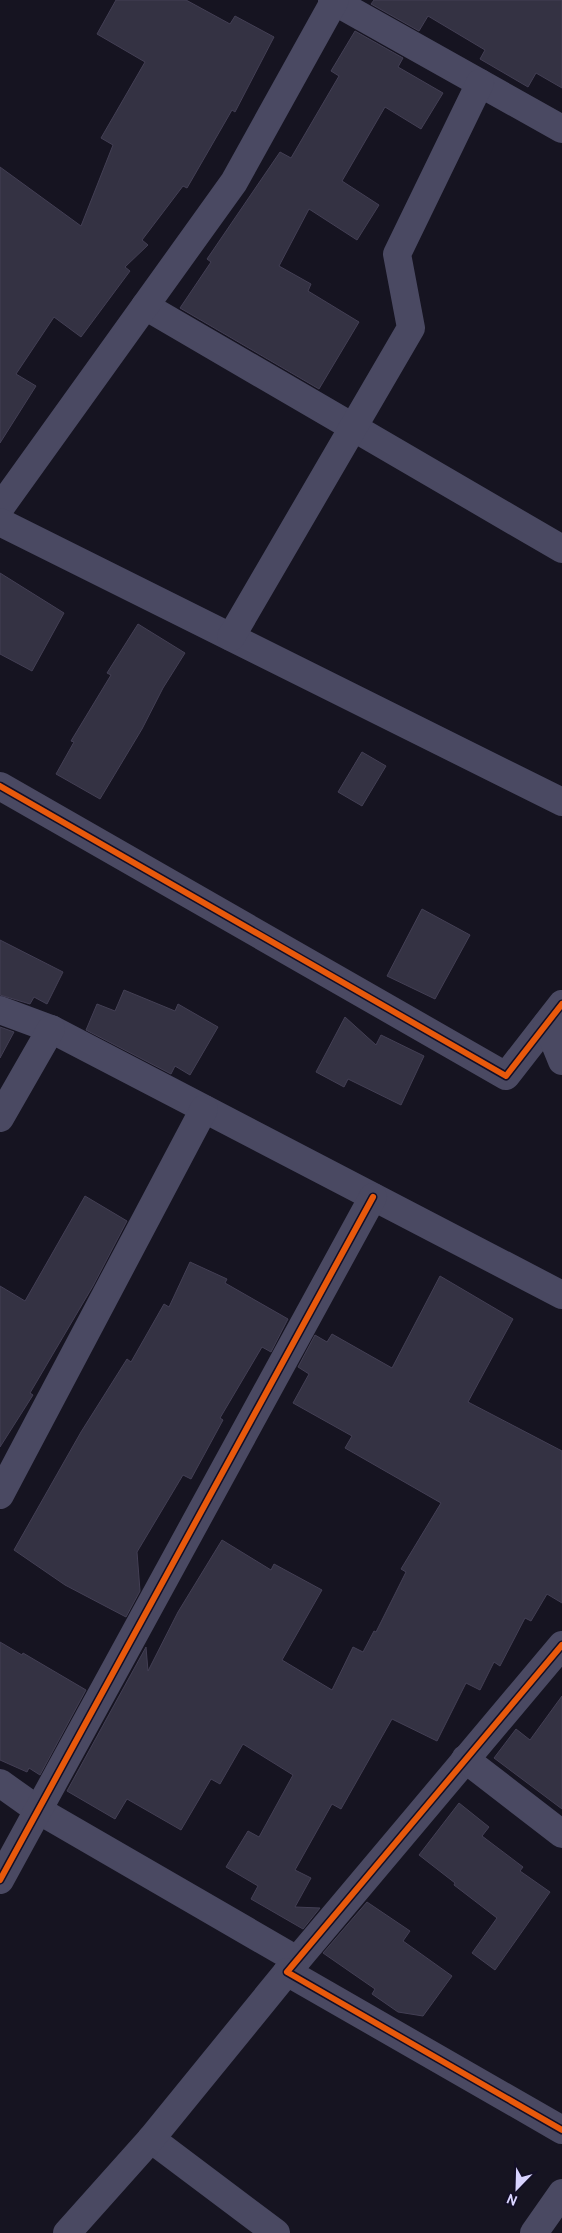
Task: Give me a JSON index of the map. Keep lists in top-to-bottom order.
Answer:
{
  "north": "bottom left"
}
